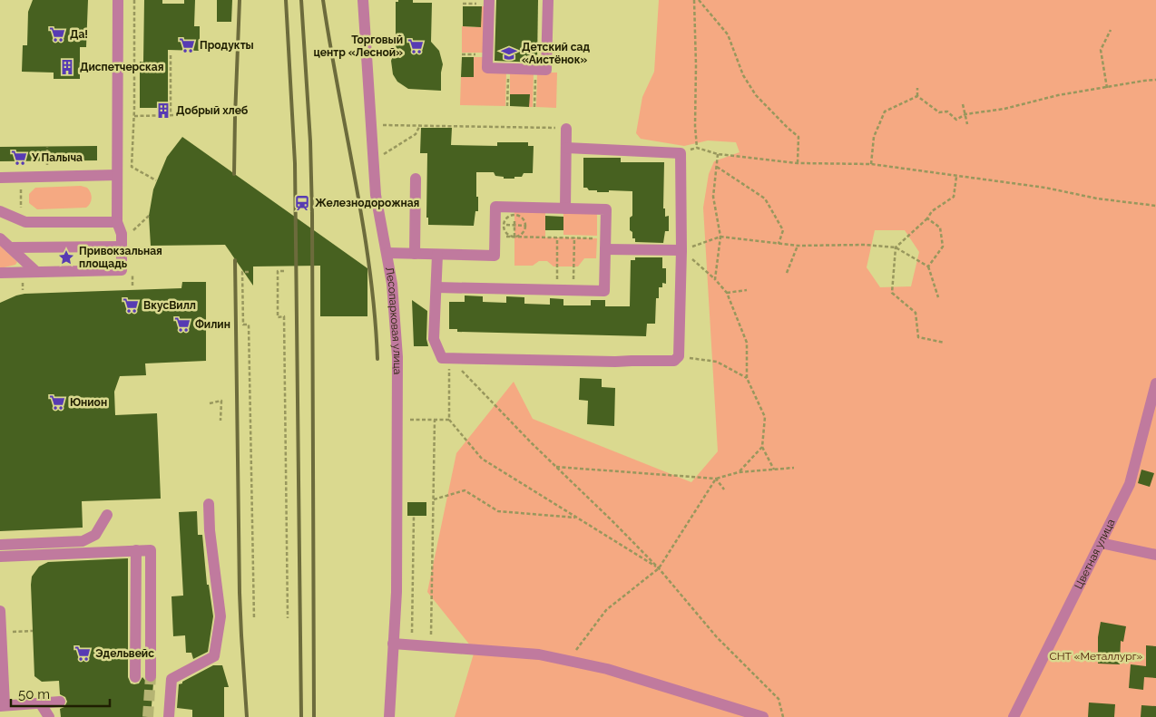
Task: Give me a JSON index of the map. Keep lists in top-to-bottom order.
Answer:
{
  "streets": {
    "street": ["Лесопарковая улица", "Цветная улица"]
  },
  "parks": ["СНТ «Металлург»"],
  "places": {
    "supermarket": [
      "Да!",
      "Продукты",
      "Торговый центр «Лесной»",
      "У Палыча",
      "ВкусВилл",
      "Филин",
      "Юнион",
      "Эдельвейс"
    ],
    "school or university": ["Детский сад «Аистёнок»"],
    "building": ["Диспетчерская", "Добрый хлеб"],
    "station": ["Железнодорожная"],
    "place": ["Привокзальная площадь"]
  },
  "scale_bar": "50 m"
}
